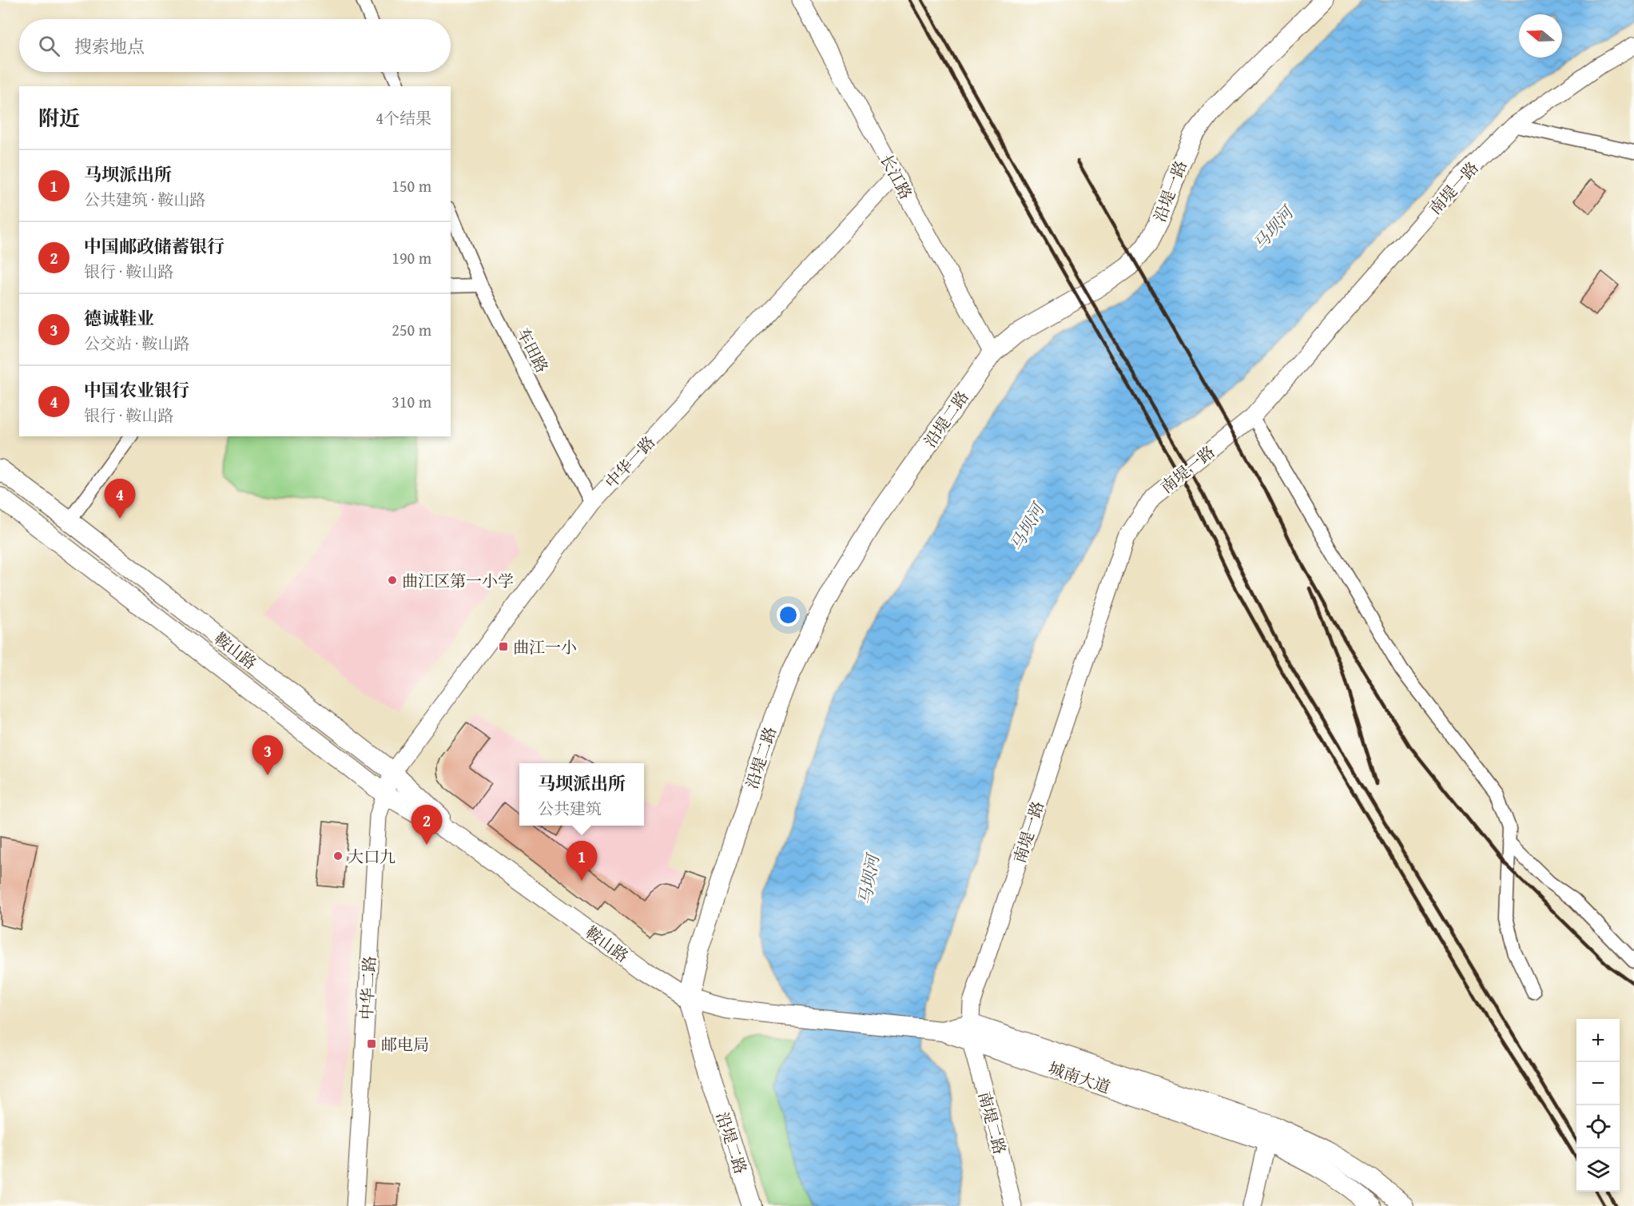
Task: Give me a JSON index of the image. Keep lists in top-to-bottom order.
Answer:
{
  "streets": {
    "main road": [
      "沿堤一路",
      "沿堤二路",
      "鞍山路",
      "城南大道"
    ],
    "street": [
      "长江路",
      "南堤一路",
      "车田路",
      "中华一路",
      "中华二路",
      "南堤二路"
    ]
  },
  "crossings": [
    ["长江路", "沿堤一路"],
    ["长江路", "沿堤二路"],
    ["长江路", "中华一路"],
    ["南堤一路", "城南大道"],
    ["南堤一路", "南堤二路"],
    ["沿堤一路", "沿堤二路"],
    ["车田路", "中华一路"],
    ["沿堤二路", "鞍山路"],
    ["中华一路", "鞍山路"],
    ["中华一路", "中华二路"],
    ["鞍山路", "中华二路"],
    ["鞍山路", "城南大道"],
    ["城南大道", "南堤二路"]
  ],
  "water": ["马坝河"],
  "places": {
    "other": ["曲江区第一小学", "大口九"],
    "transit": ["曲江一小", "邮电局"]
  },
  "north": "left",
  "page": {
    "search": "搜索地点",
    "heading": ["附近", "4个结果"],
    "list": [
      {
        "mark": "1",
        "name": "马坝派出所",
        "note": "公共建筑 · 鞍山路",
        "value": "150 m"
      },
      {
        "mark": "2",
        "name": "中国邮政储蓄银行",
        "note": "银行 · 鞍山路",
        "value": "190 m"
      },
      {
        "mark": "3",
        "name": "德诚鞋业",
        "note": "公交站 · 鞍山路",
        "value": "250 m"
      },
      {
        "mark": "4",
        "name": "中国农业银行",
        "note": "银行 · 鞍山路",
        "value": "310 m"
      }
    ],
    "pins": [
      "4",
      "3",
      "2",
      "1"
    ],
    "popup": ["马坝派出所", "公共建筑"],
    "map_buttons": ["+", "−"]
  }
}
